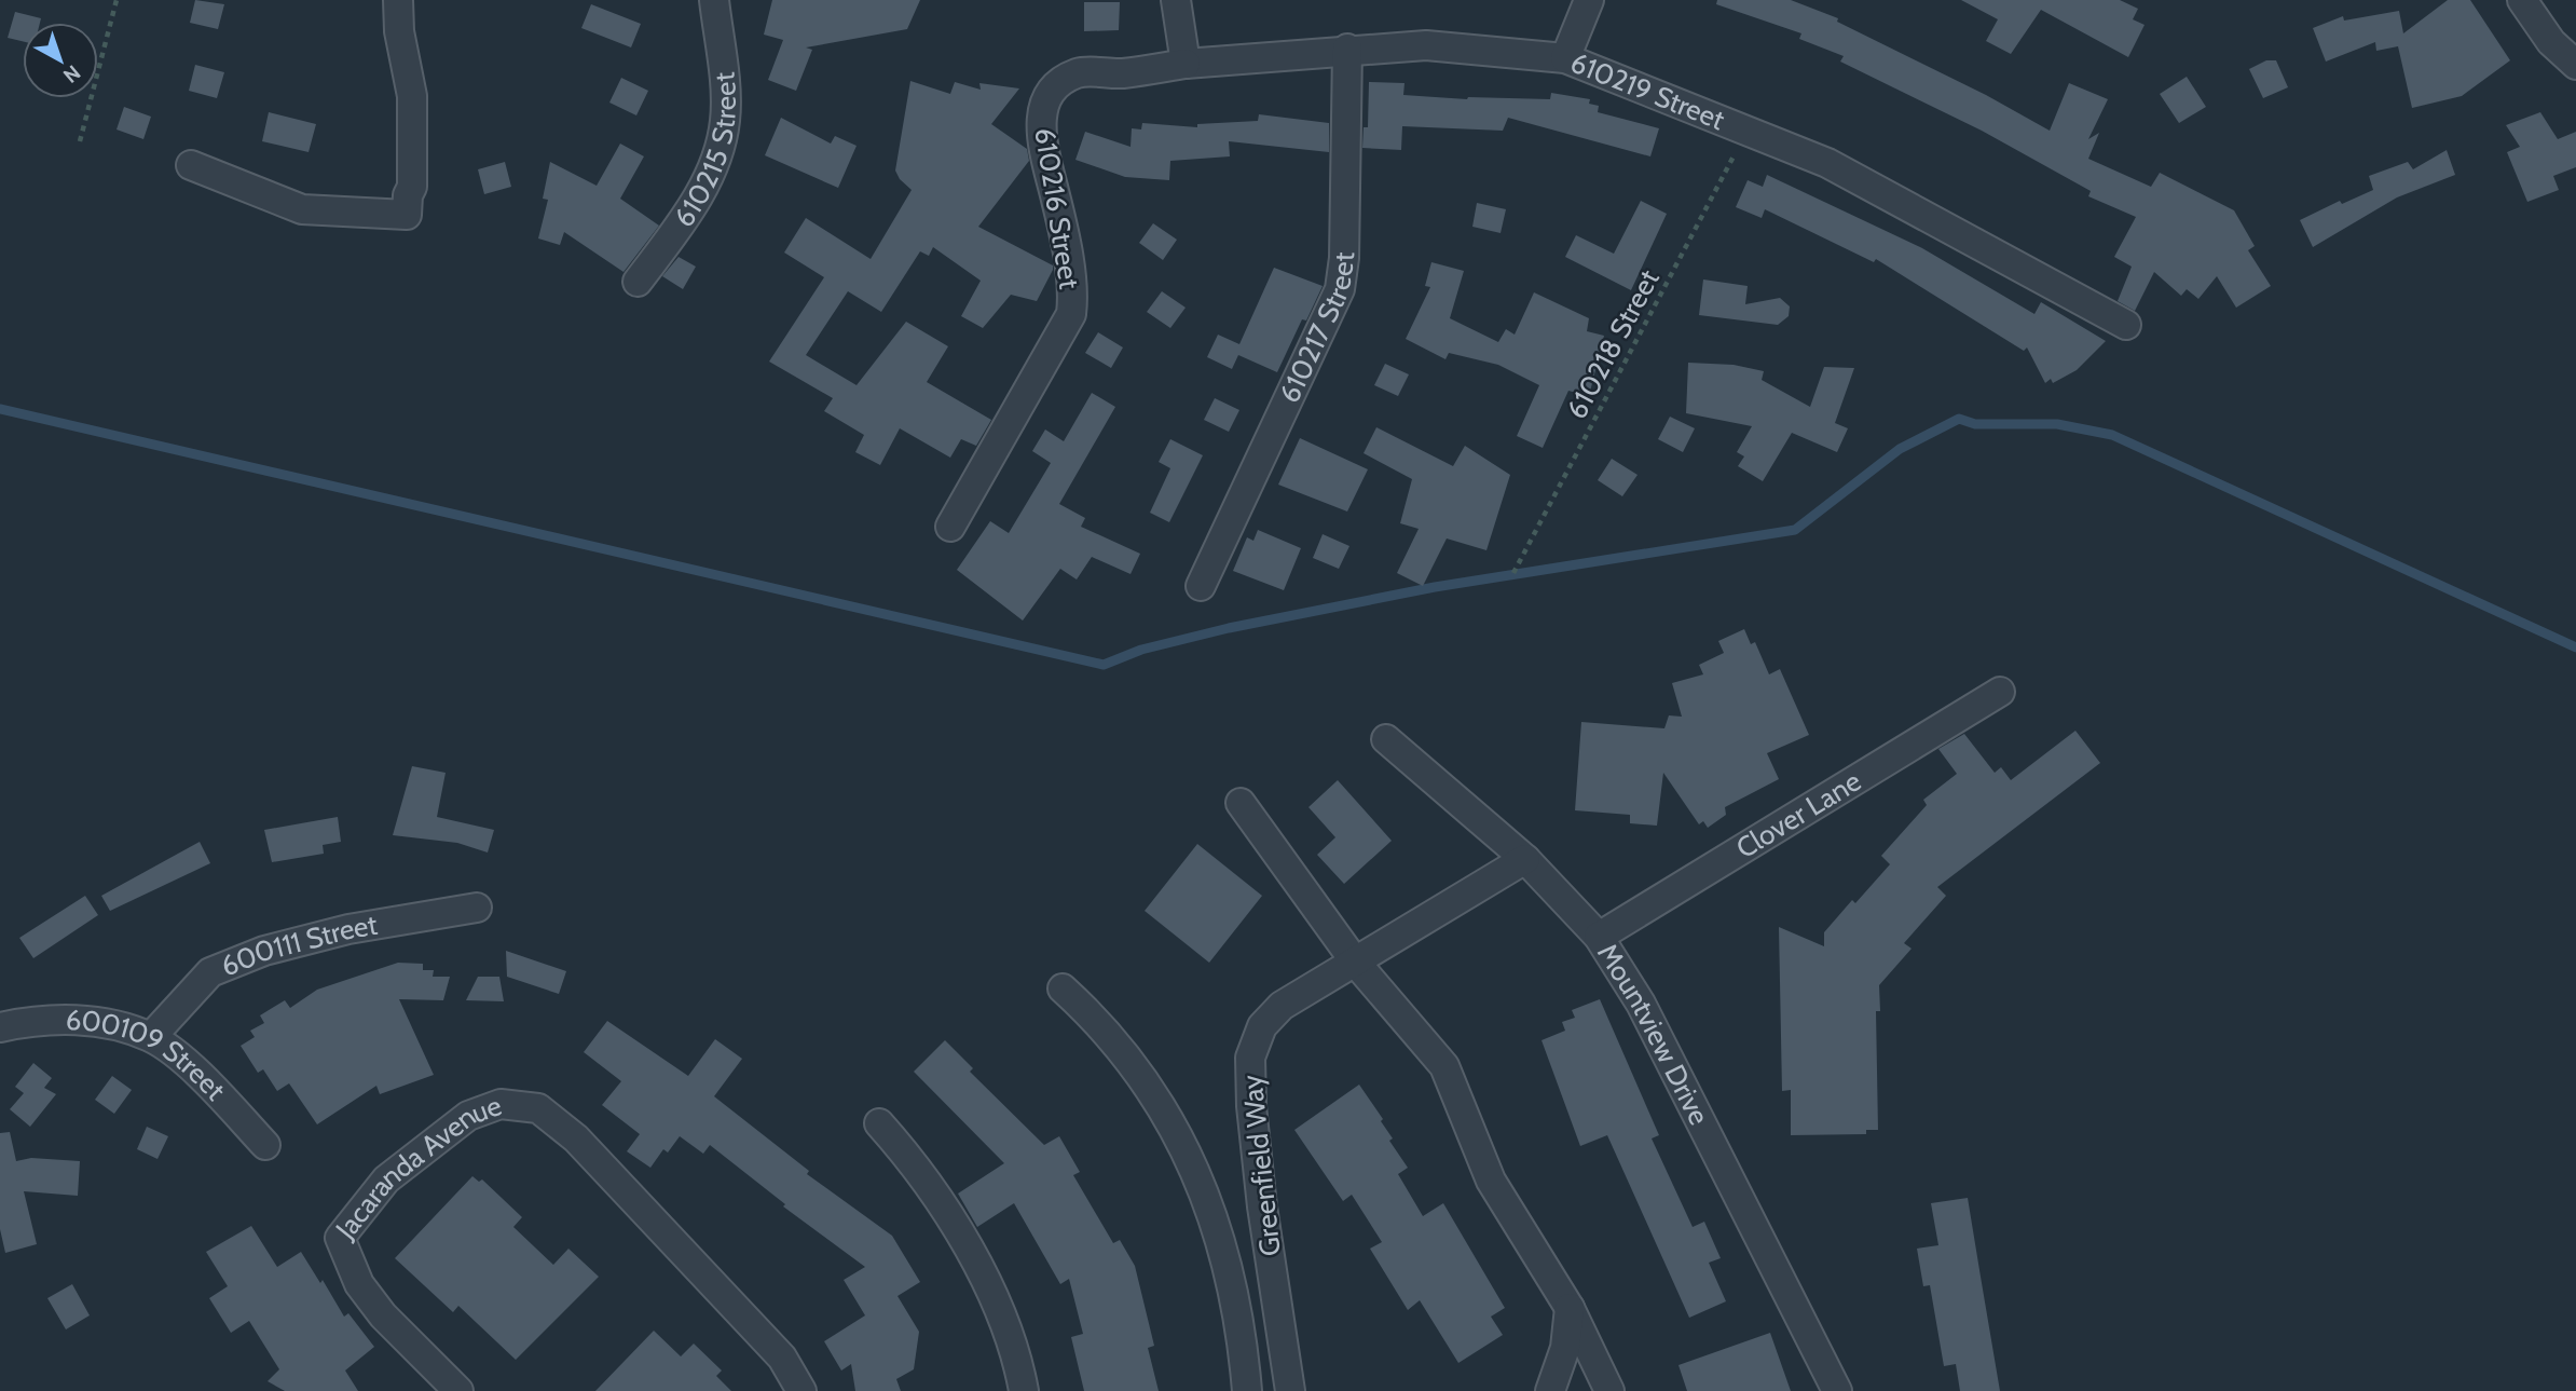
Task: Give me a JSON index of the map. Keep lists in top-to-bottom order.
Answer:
{
  "streets": {
    "street": [
      "610219 Street",
      "610215 Street",
      "610216 Street",
      "610217 Street",
      "Clover Lane",
      "600111 Street",
      "Mountview Drive",
      "600109 Street",
      "Greenfield Way",
      "Jacaranda Avenue"
    ],
    "path": ["610218 Street"]
  },
  "crossings": [
    ["610219 Street", "610216 Street"],
    ["610219 Street", "610217 Street"],
    ["610219 Street", "610218 Street"],
    ["Clover Lane", "Mountview Drive"],
    ["600111 Street", "600109 Street"],
    ["Mountview Drive", "Greenfield Way"]
  ],
  "north": "bottom right"
}
